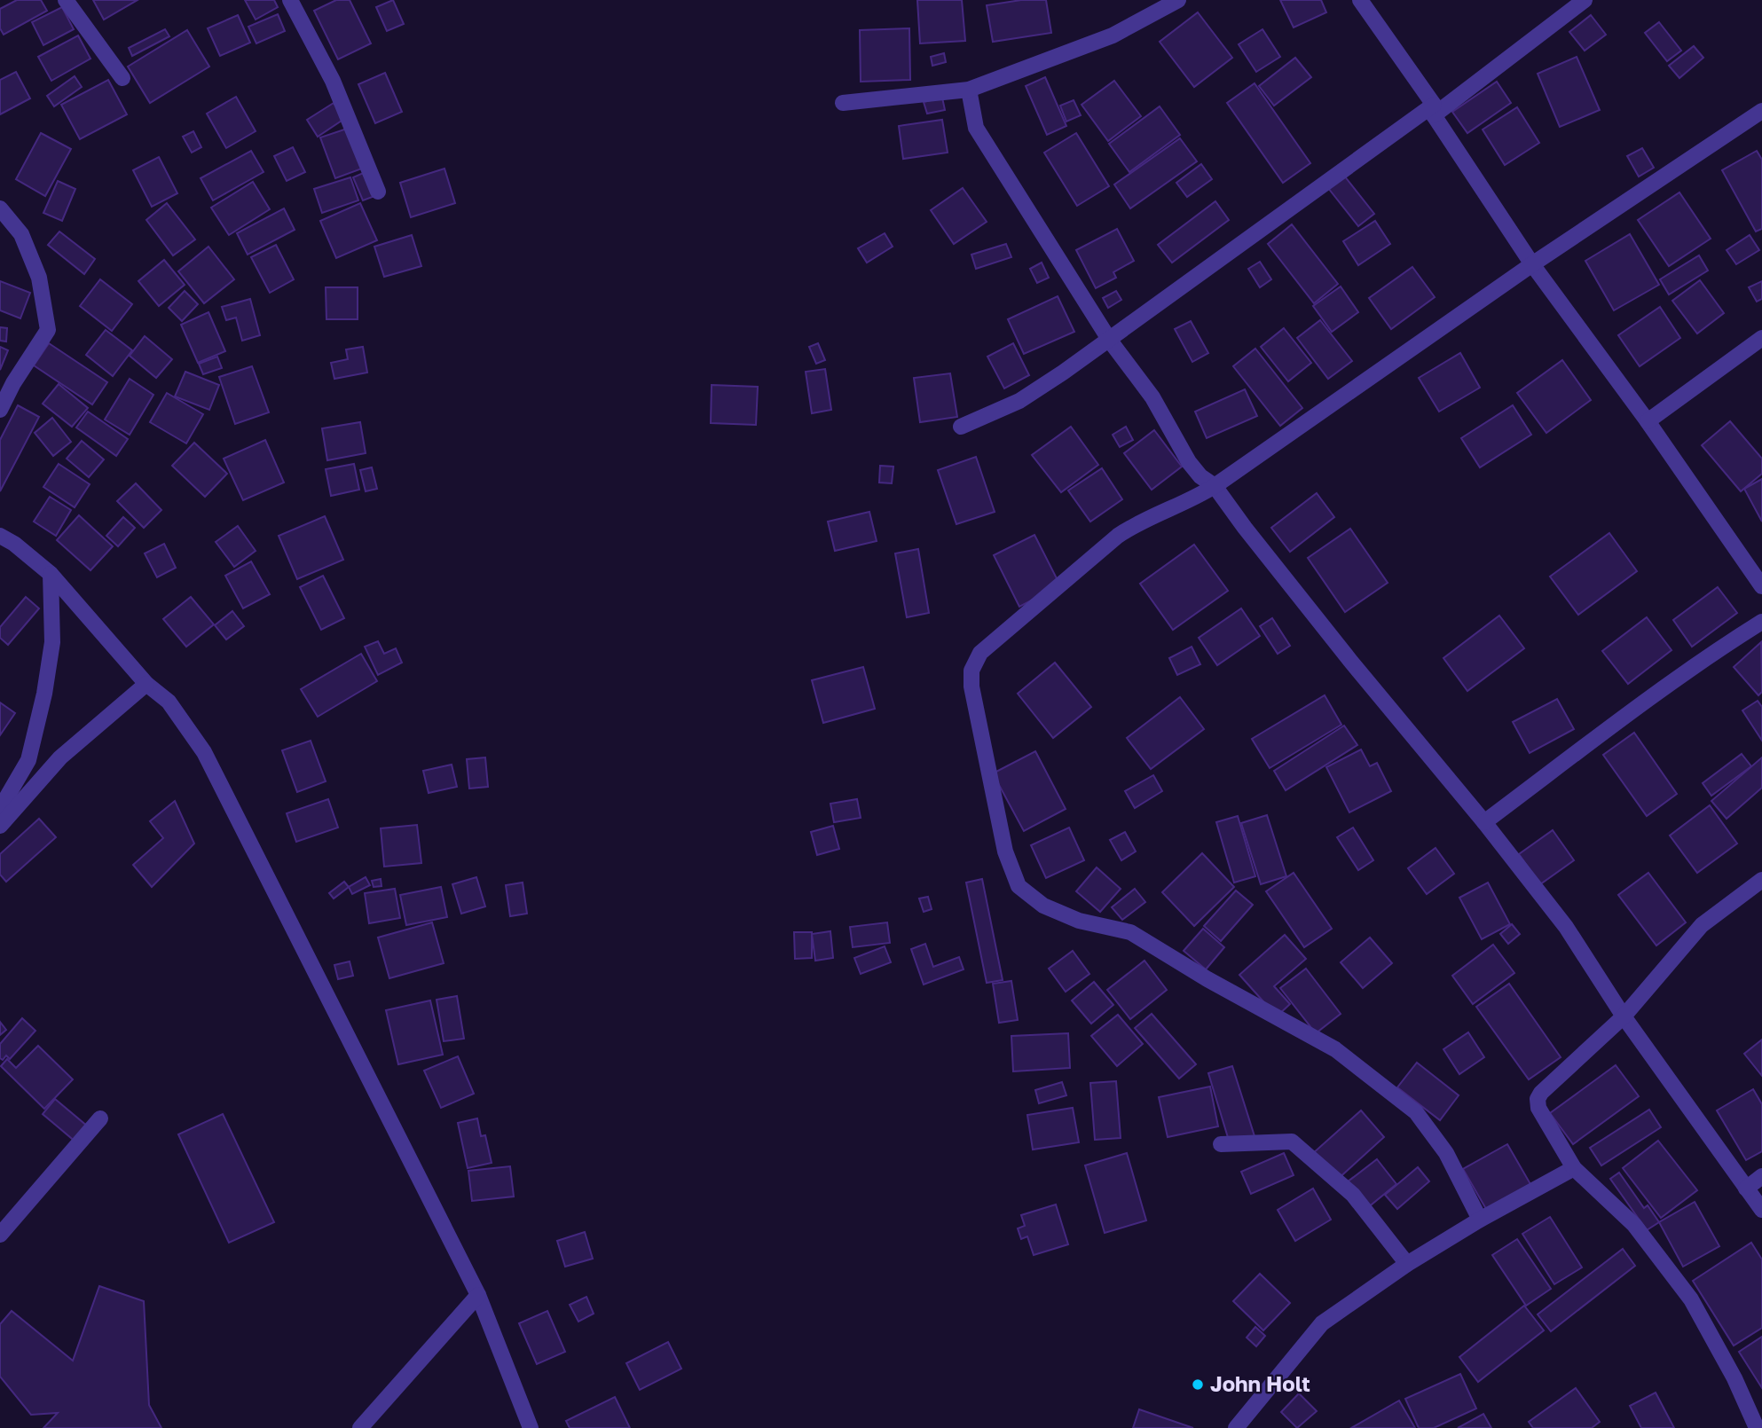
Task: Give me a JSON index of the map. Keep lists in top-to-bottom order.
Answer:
{
  "places": ["John Holt"]
}
